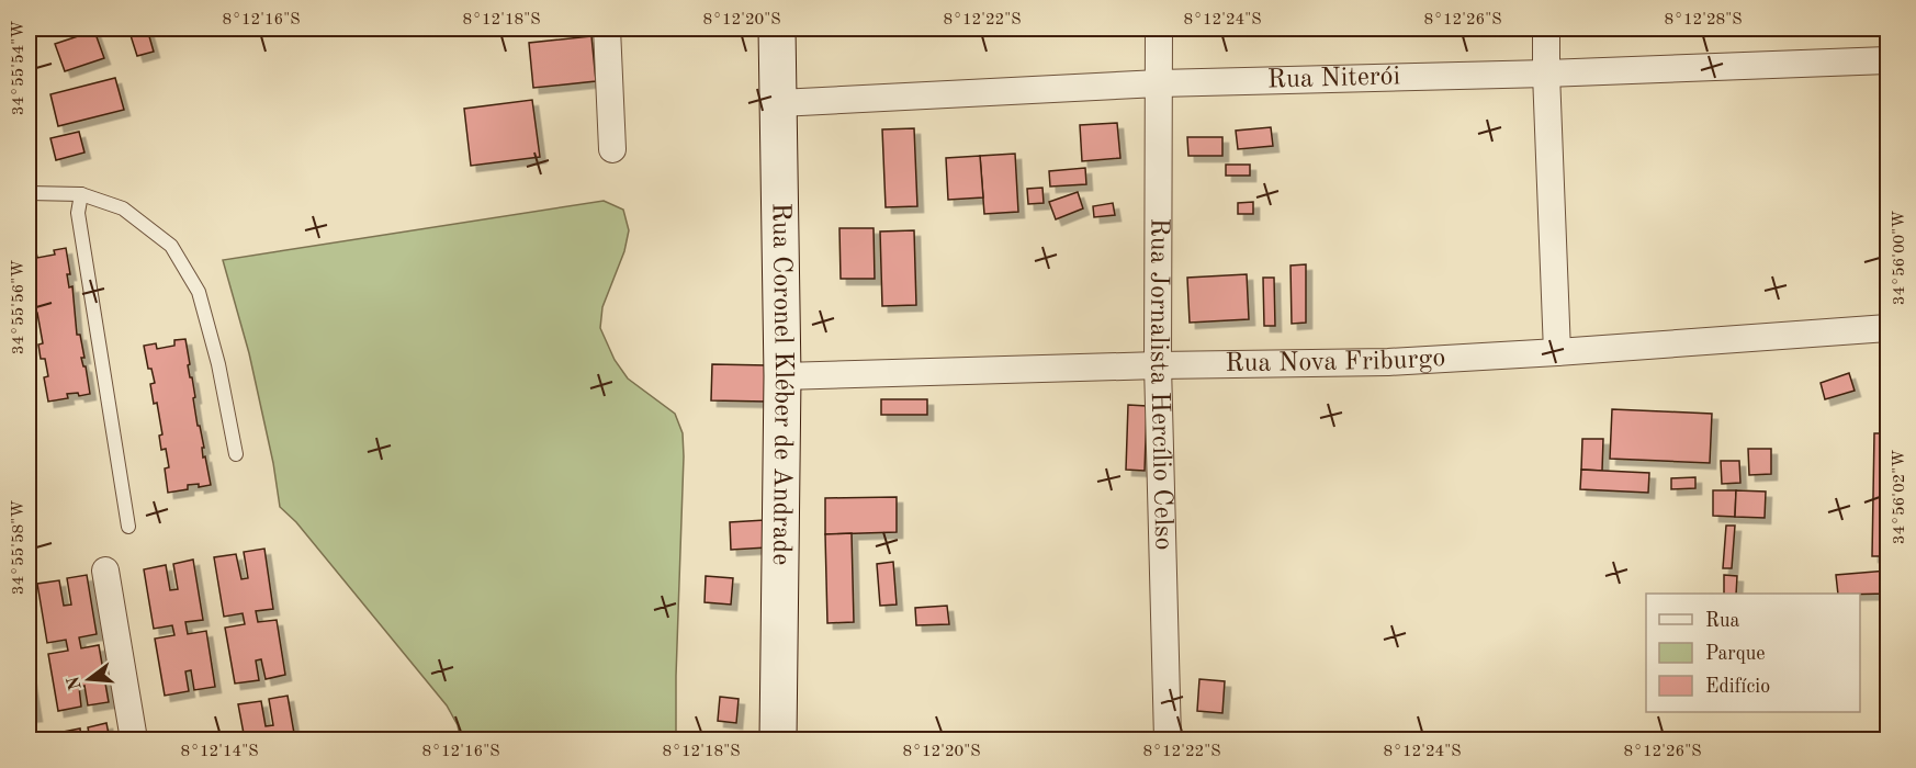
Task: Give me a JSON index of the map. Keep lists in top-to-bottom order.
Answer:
{
  "streets": {
    "main road": ["Rua Coronel Kléber de Andrade"],
    "street": ["Rua Niterói", "Rua Nova Friburgo", "Rua Jornalista Hercílio Celso"]
  },
  "crossings": [
    ["Rua Niterói", "Rua Coronel Kléber de Andrade"],
    ["Rua Niterói", "Rua Jornalista Hercílio Celso"],
    ["Rua Nova Friburgo", "Rua Coronel Kléber de Andrade"],
    ["Rua Nova Friburgo", "Rua Jornalista Hercílio Celso"]
  ],
  "legend": ["Rua", "Parque", "Edifício"],
  "north": "left",
  "coordinates": [
    "8°12'16\"S",
    "8°12'18\"S",
    "8°12'20\"S",
    "8°12'22\"S",
    "8°12'24\"S",
    "8°12'26\"S",
    "8°12'28\"S",
    "34°55'54\"W",
    "34°56'00\"W",
    "34°55'56\"W",
    "34°56'02\"W",
    "34°55'58\"W",
    "8°12'14\"S"
  ]
}
